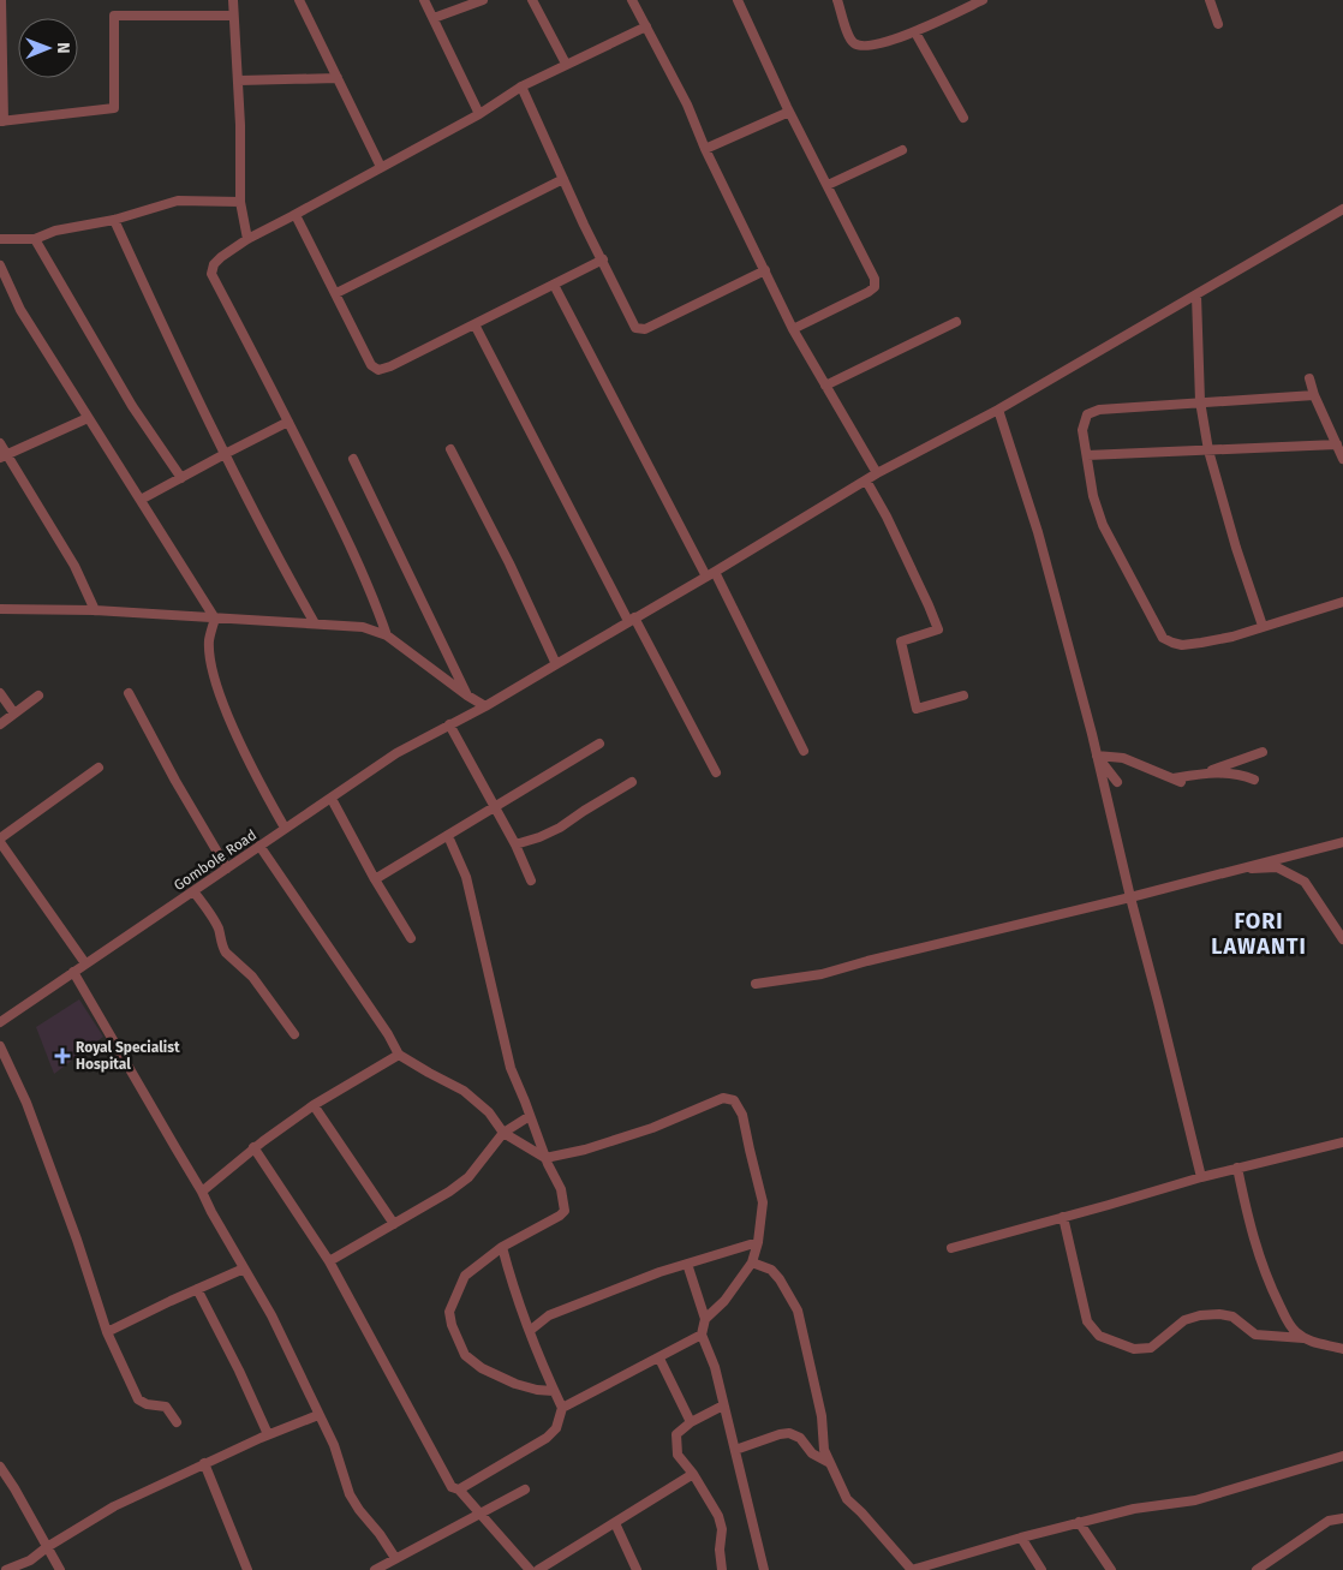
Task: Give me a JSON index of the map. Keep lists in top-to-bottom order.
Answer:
{
  "streets": {
    "street": ["Gombole Road"]
  },
  "districts": ["FORI LAWANTI"],
  "places": {
    "health": ["Royal Specialist Hospital"]
  },
  "north": "right"
}
